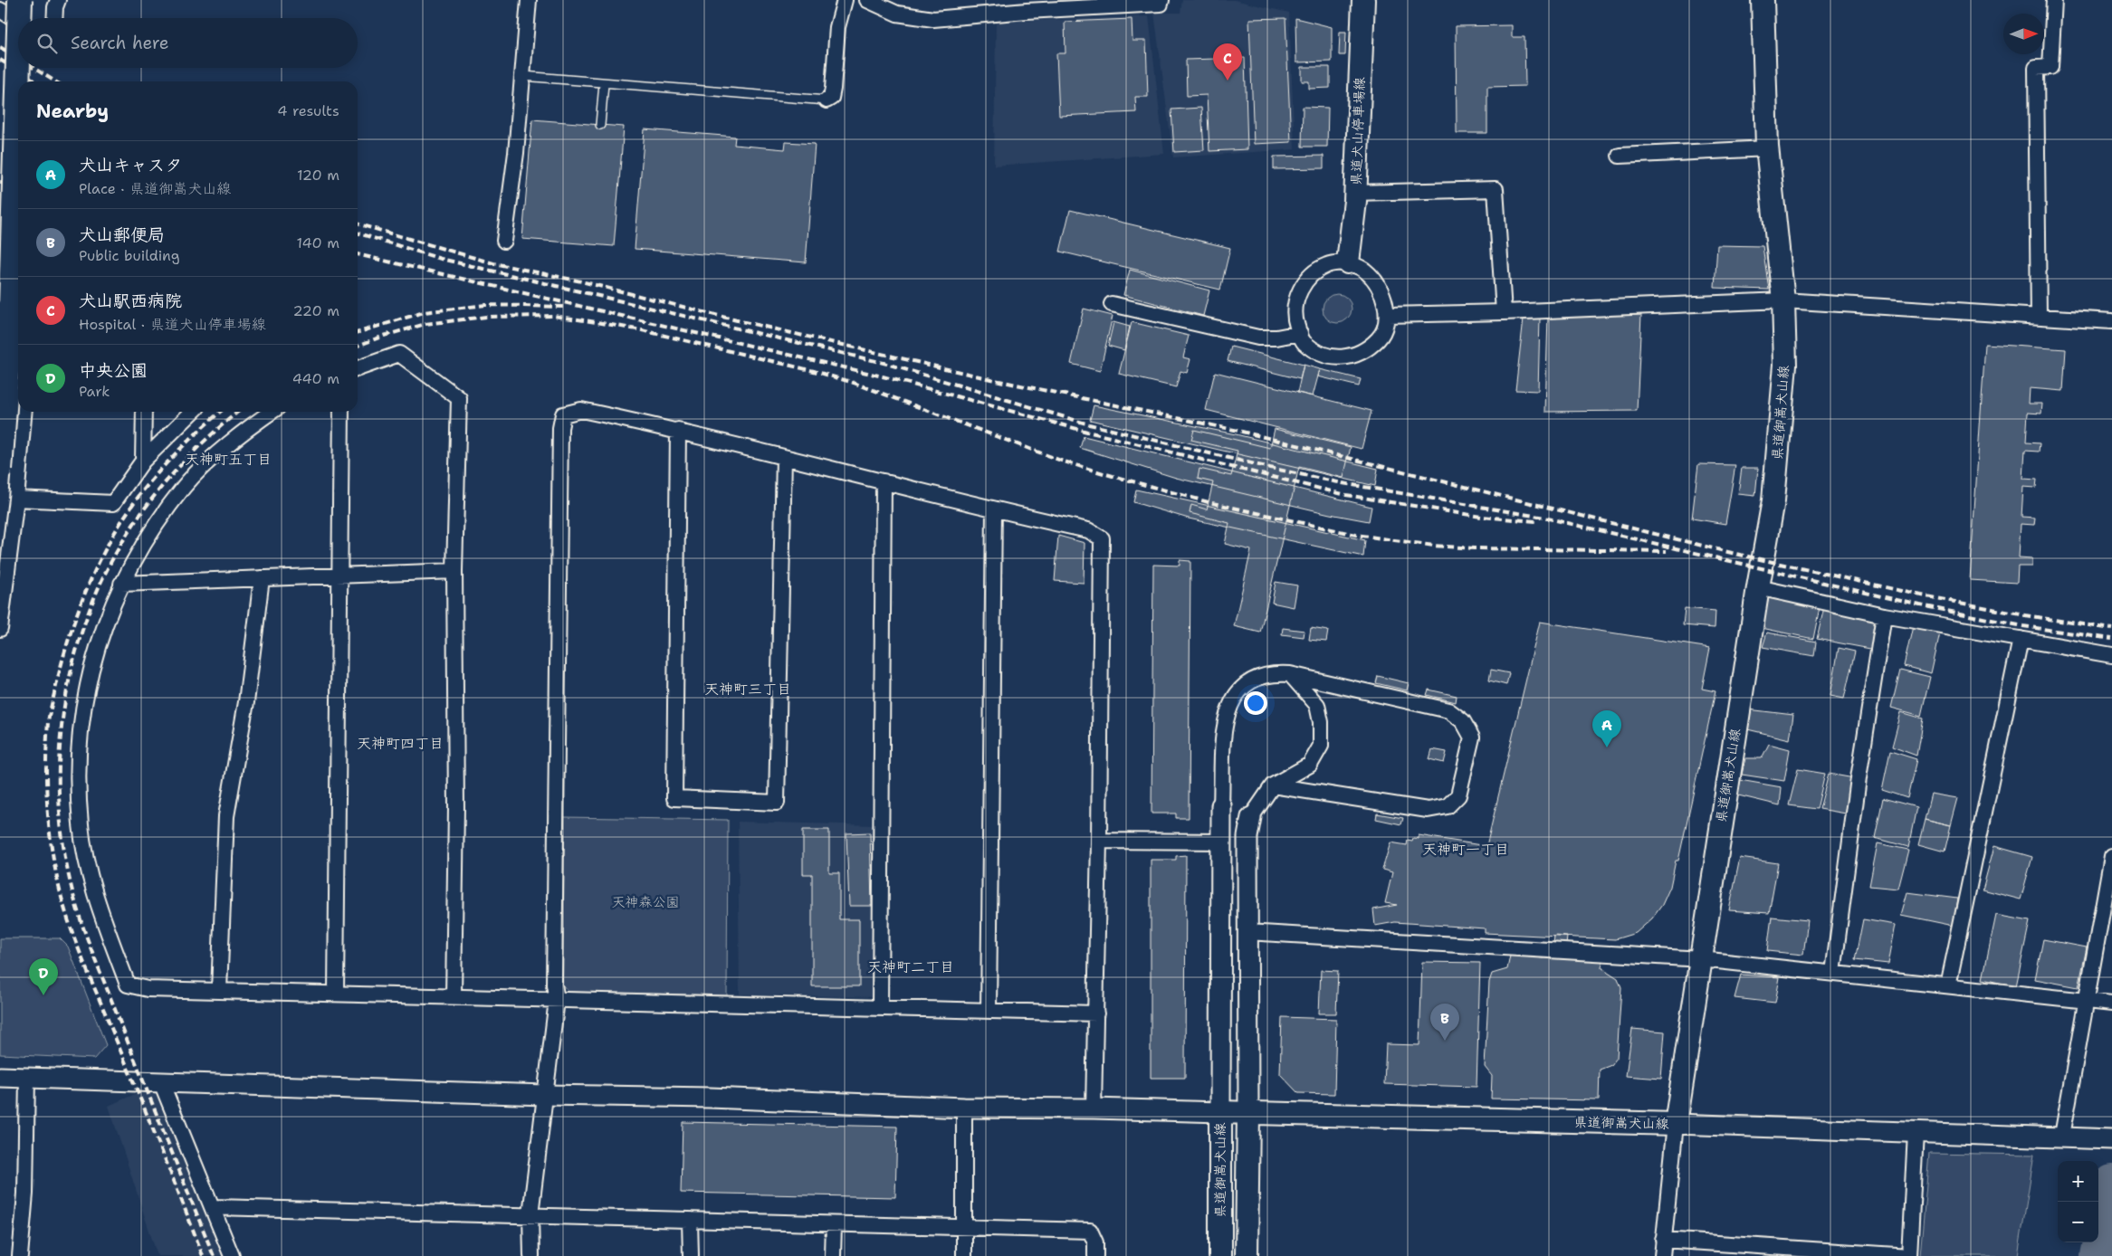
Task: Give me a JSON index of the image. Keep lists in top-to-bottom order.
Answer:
{
  "streets": {
    "main road": ["県道犬山停車場線", "県道御嵩犬山線"]
  },
  "districts": [
    "天神町五丁目",
    "天神町三丁目",
    "天神町四丁目",
    "天神町一丁目",
    "天神町二丁目"
  ],
  "parks": ["天神森公園"],
  "north": "right",
  "page": {
    "search": "Search here",
    "pins": [
      "C",
      "A",
      "D",
      "B"
    ],
    "heading": ["Nearby", "4 results"],
    "list": [
      {
        "mark": "A",
        "name": "犬山キャスタ",
        "note": "Place · 県道御嵩犬山線",
        "value": "120 m"
      },
      {
        "mark": "B",
        "name": "犬山郵便局",
        "note": "Public building",
        "value": "140 m"
      },
      {
        "mark": "C",
        "name": "犬山駅西病院",
        "note": "Hospital · 県道犬山停車場線",
        "value": "220 m"
      },
      {
        "mark": "D",
        "name": "中央公園",
        "note": "Park",
        "value": "440 m"
      }
    ],
    "map_buttons": ["+", "−"]
  }
}
